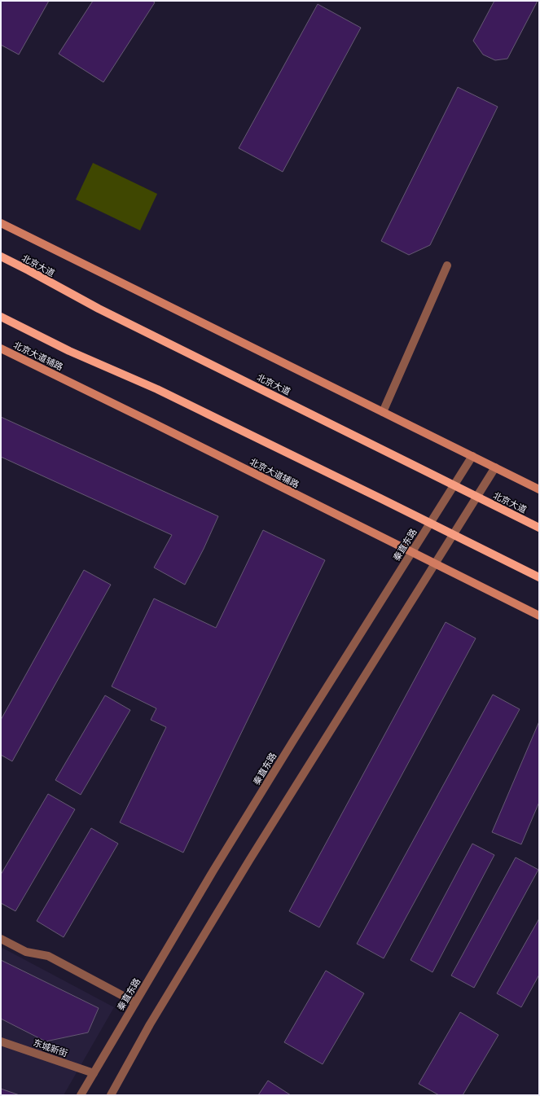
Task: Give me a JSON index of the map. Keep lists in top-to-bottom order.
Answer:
{
  "streets": {
    "main road": ["北京大道", "北京大道辅路"],
    "street": ["秦直东路", "东城新街"]
  },
  "crossings": [
    ["北京大道", "秦直东路"],
    ["北京大道辅路", "秦直东路"],
    ["秦直东路", "东城新街"]
  ]
}
